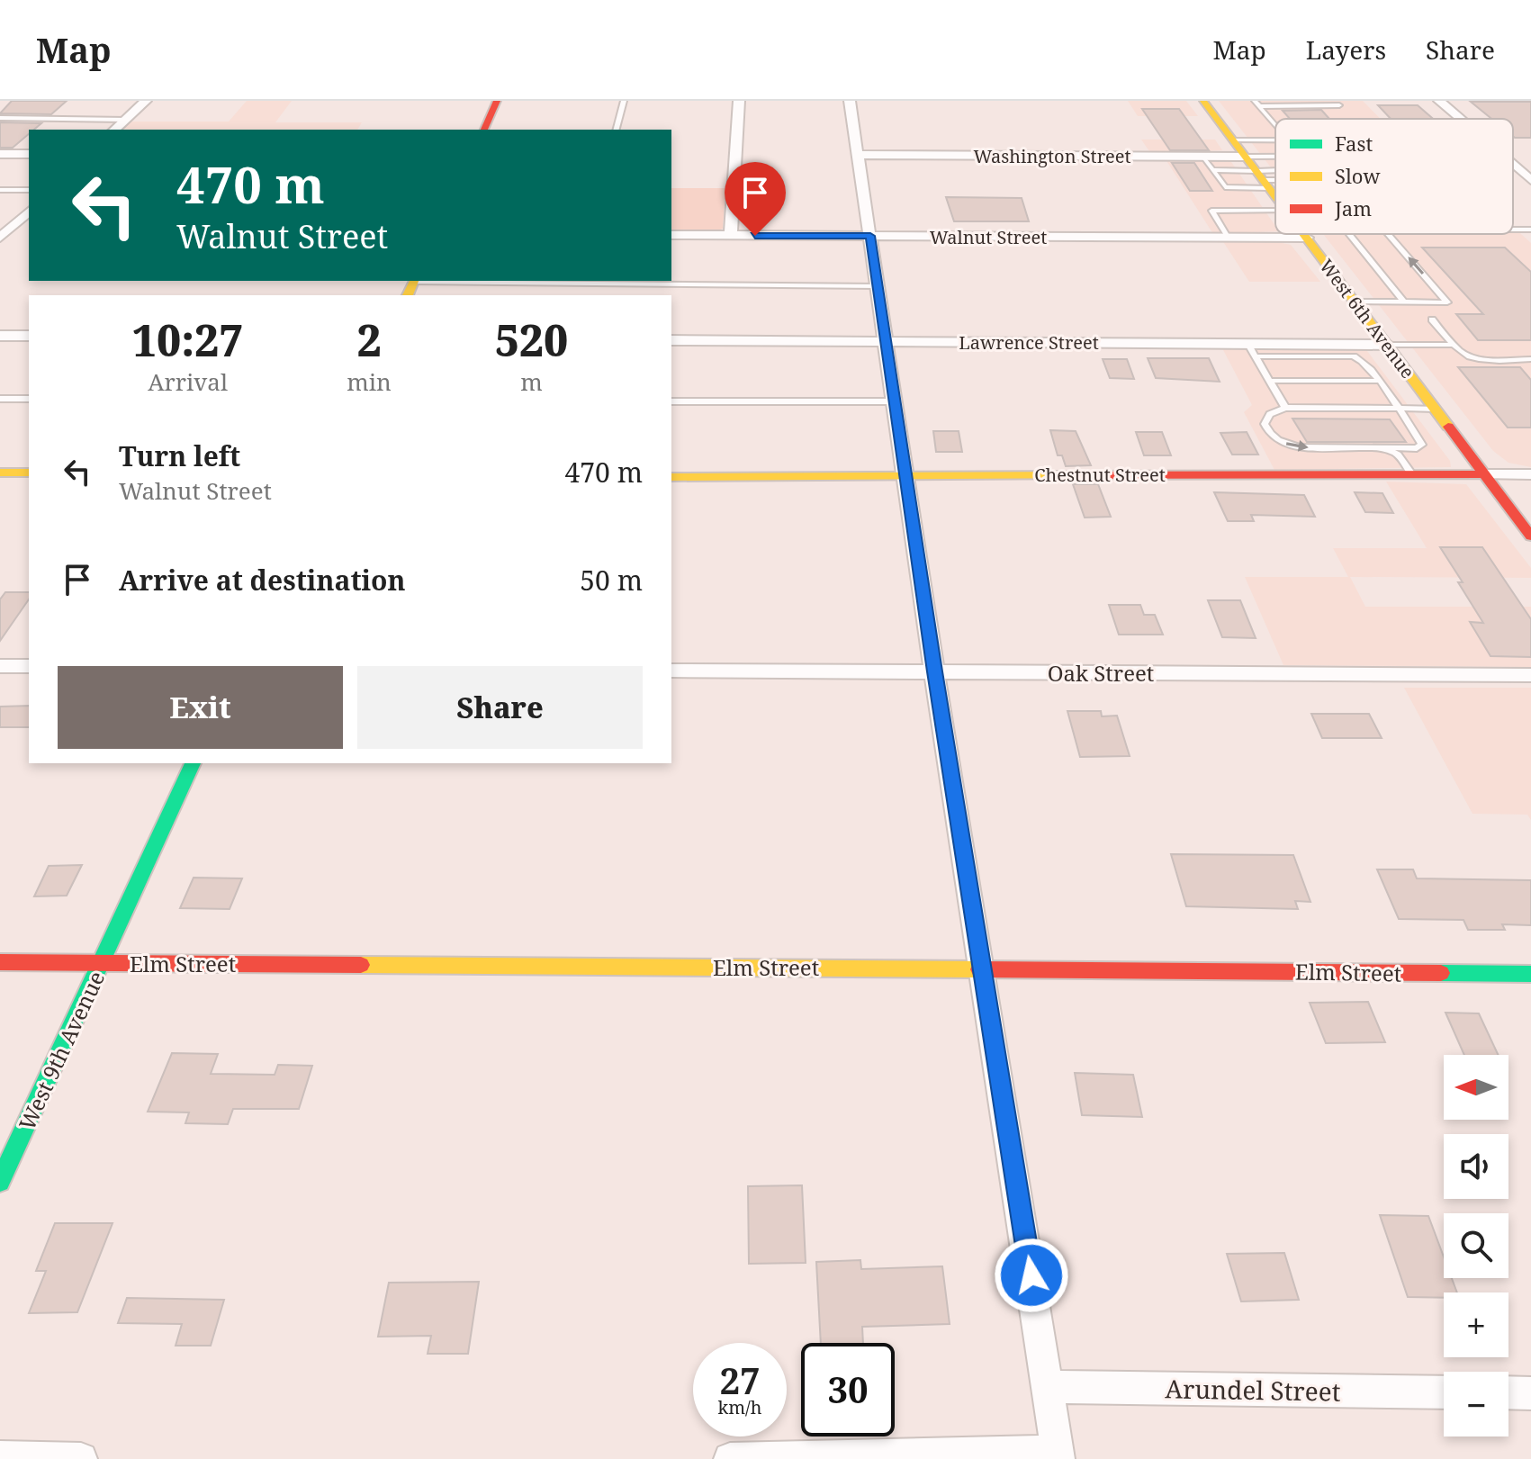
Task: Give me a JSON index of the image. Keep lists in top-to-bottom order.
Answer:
{
  "streets": {
    "street": [
      "Washington Street",
      "Walnut Street",
      "West 6th Avenue",
      "Lawrence Street",
      "Chestnut Street",
      "Oak Street",
      "Elm Street",
      "West 9th Avenue",
      "Arundel Street"
    ]
  },
  "crossings": [
    ["Washington Street", "West 6th Avenue"],
    ["Walnut Street", "West 6th Avenue"],
    ["West 6th Avenue", "Lawrence Street"],
    ["West 6th Avenue", "Chestnut Street"],
    ["Elm Street", "West 9th Avenue"]
  ],
  "legend": ["Fast", "Slow", "Jam"],
  "north": "left",
  "page": {
    "header": "Map",
    "nav": ["Map", "Layers", "Share"],
    "turn": ["470 m", "Walnut Street"],
    "eta": [
      "10:27",
      "Arrival",
      "2",
      "min",
      "520",
      "m"
    ],
    "list": [
      {
        "name": "Turn left",
        "note": "Walnut Street",
        "value": "470 m"
      },
      {
        "name": "Arrive at destination",
        "value": "50 m"
      }
    ],
    "buttons": ["Exit", "Share"],
    "map_buttons": ["+", "−"],
    "speed": "27 km/h",
    "limit": "30"
  }
}
